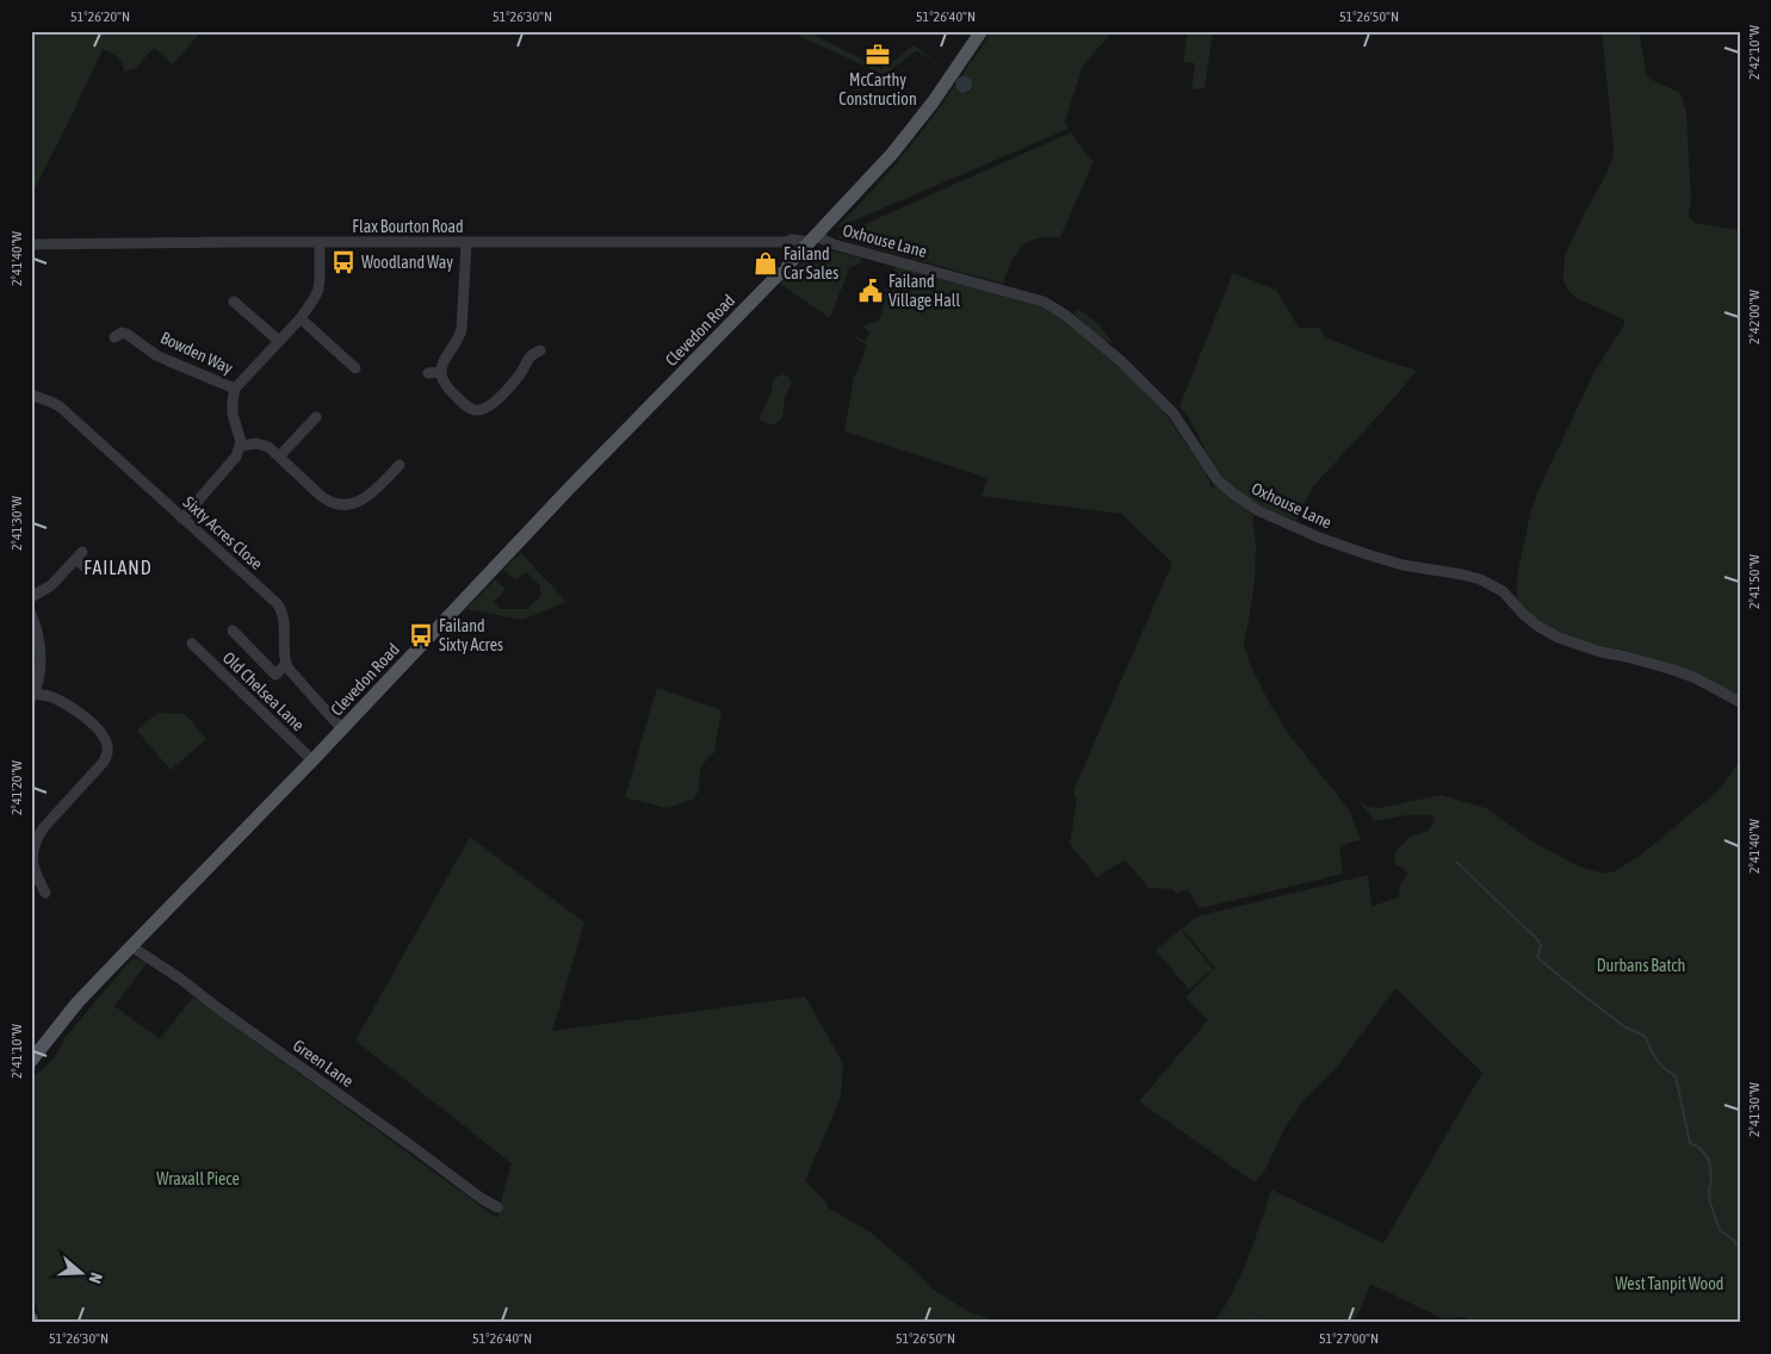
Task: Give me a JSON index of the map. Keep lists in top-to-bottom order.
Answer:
{
  "streets": {
    "main road": ["Clevedon Road"],
    "street": [
      "Flax Bourton Road",
      "Oxhouse Lane",
      "Bowden Way",
      "Sixty Acres Close",
      "Old Chelsea Lane",
      "Green Lane"
    ]
  },
  "crossings": [
    ["Flax Bourton Road", "Oxhouse Lane"],
    ["Flax Bourton Road", "Clevedon Road"],
    ["Oxhouse Lane", "Clevedon Road"],
    ["Clevedon Road", "Old Chelsea Lane"],
    ["Clevedon Road", "Green Lane"]
  ],
  "districts": ["FAILAND"],
  "parks": ["Durbans Batch", "Wraxall Piece", "West Tanpit Wood"],
  "places": {
    "office": ["McCarthy Construction"],
    "bus stop": ["Woodland Way", "Failand Sixty Acres"],
    "shop": ["Failand Car Sales"],
    "public building": ["Failand Village Hall"]
  },
  "north": "right",
  "coordinates": [
    "51°26'20\"N",
    "51°26'30\"N",
    "51°26'40\"N",
    "51°26'50\"N",
    "2°42'10\"W",
    "2°41'40\"W",
    "2°42'00\"W",
    "2°41'30\"W",
    "2°41'50\"W",
    "2°41'20\"W",
    "2°41'10\"W",
    "51°27'00\"N"
  ]
}
